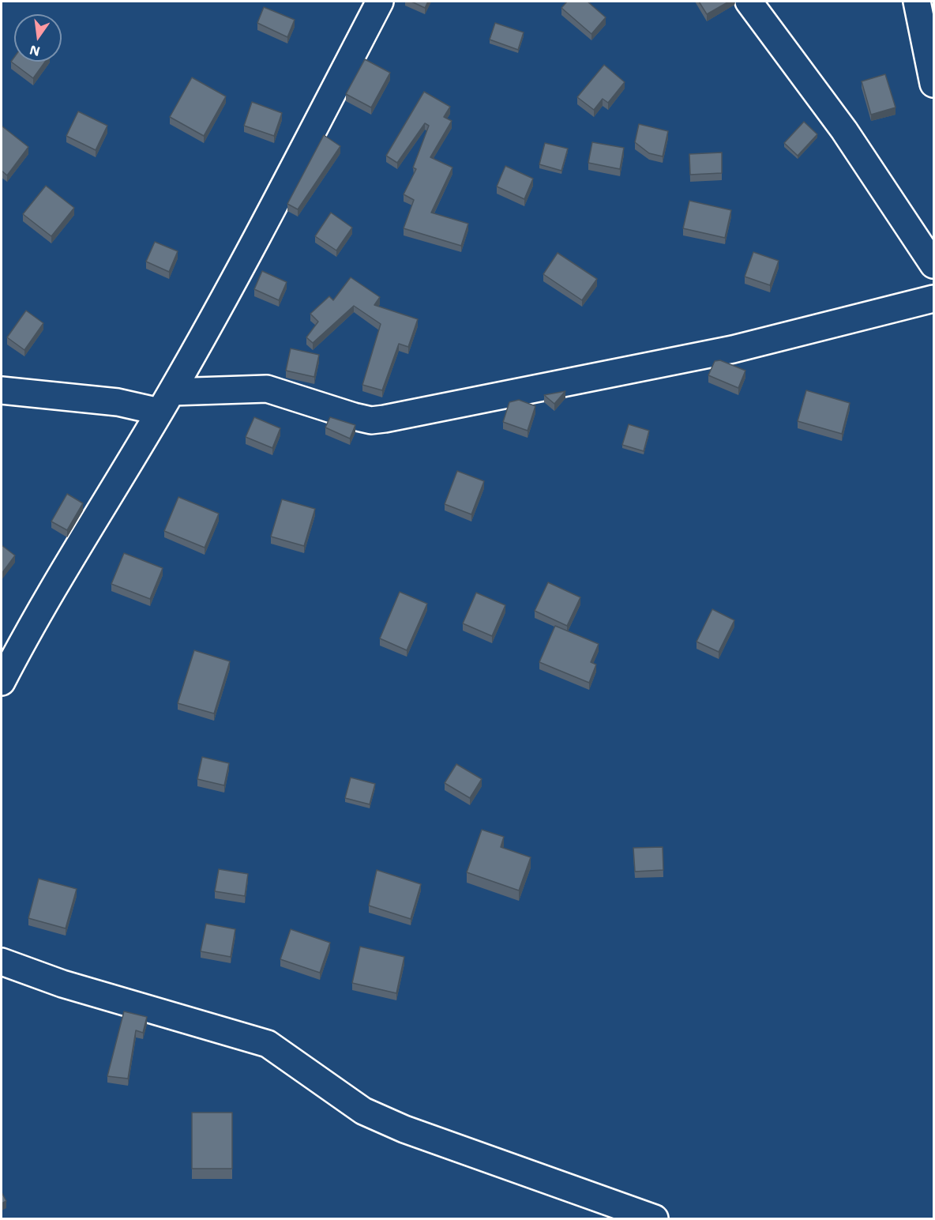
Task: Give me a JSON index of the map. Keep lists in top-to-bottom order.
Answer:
{
  "north": "bottom"
}
